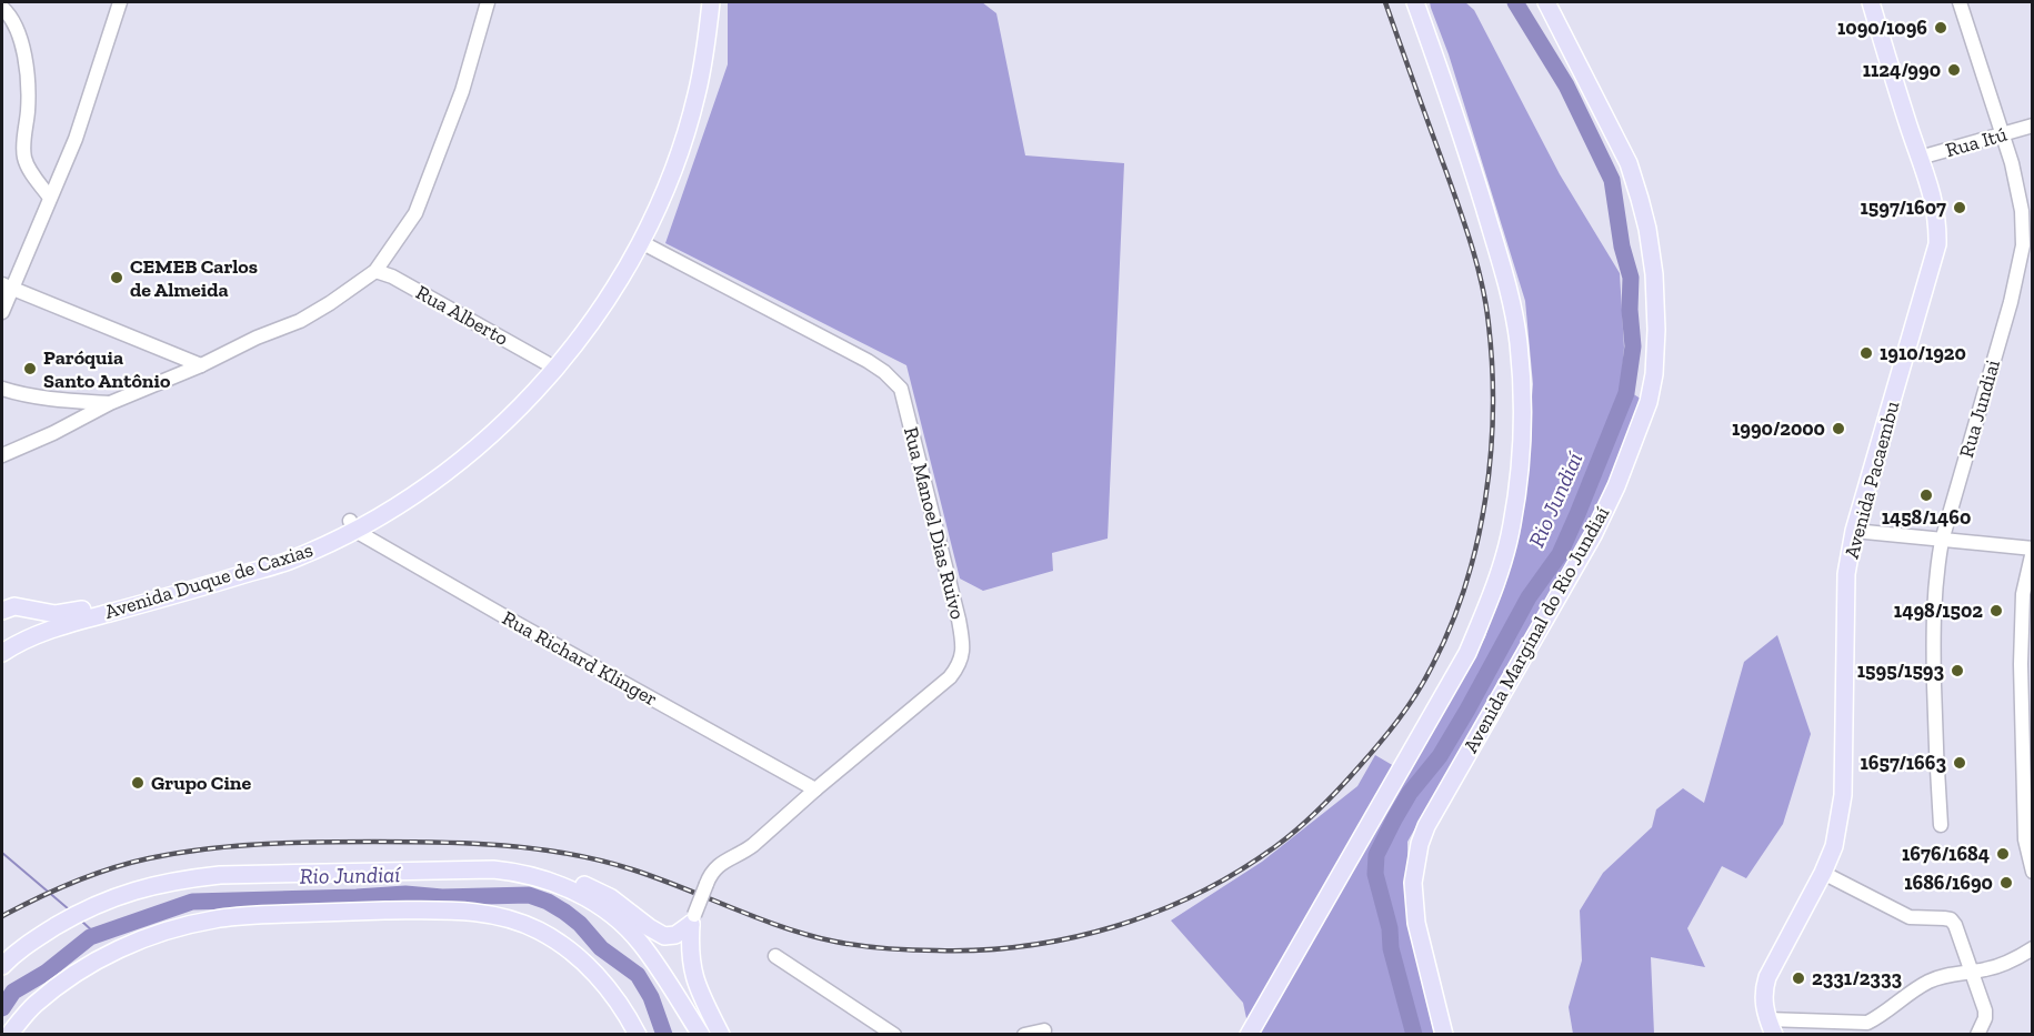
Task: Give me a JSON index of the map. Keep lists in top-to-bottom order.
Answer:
{
  "streets": {
    "main road": ["Avenida Pacaembu", "Avenida Duque de Caxias", "Avenida Marginal do Rio Jundiaí"],
    "street": [
      "Rua Itú",
      "Rua Alberto",
      "Rua Jundiai",
      "Rua Manoel Dias Ruivo",
      "Rua Richard Klinger"
    ]
  },
  "crossings": [
    ["Rua Itú", "Rua Jundiai"],
    ["Rua Itú", "Avenida Pacaembu"],
    ["Rua Alberto", "Avenida Duque de Caxias"],
    ["Rua Manoel Dias Ruivo", "Avenida Duque de Caxias"],
    ["Rua Manoel Dias Ruivo", "Rua Richard Klinger"],
    ["Avenida Duque de Caxias", "Rua Richard Klinger"]
  ],
  "water": ["Rio Jundiaí"],
  "places": [
    "1090/1096",
    "1124/990",
    "1597/1607",
    "CEMEB Carlos de Almeida",
    "1910/1920",
    "Paróquia Santo Antônio",
    "1990/2000",
    "1458/1460",
    "1498/1502",
    "1595/1593",
    "1657/1663",
    "Grupo Cine",
    "1676/1684",
    "1686/1690",
    "2331/2333"
  ]
}
